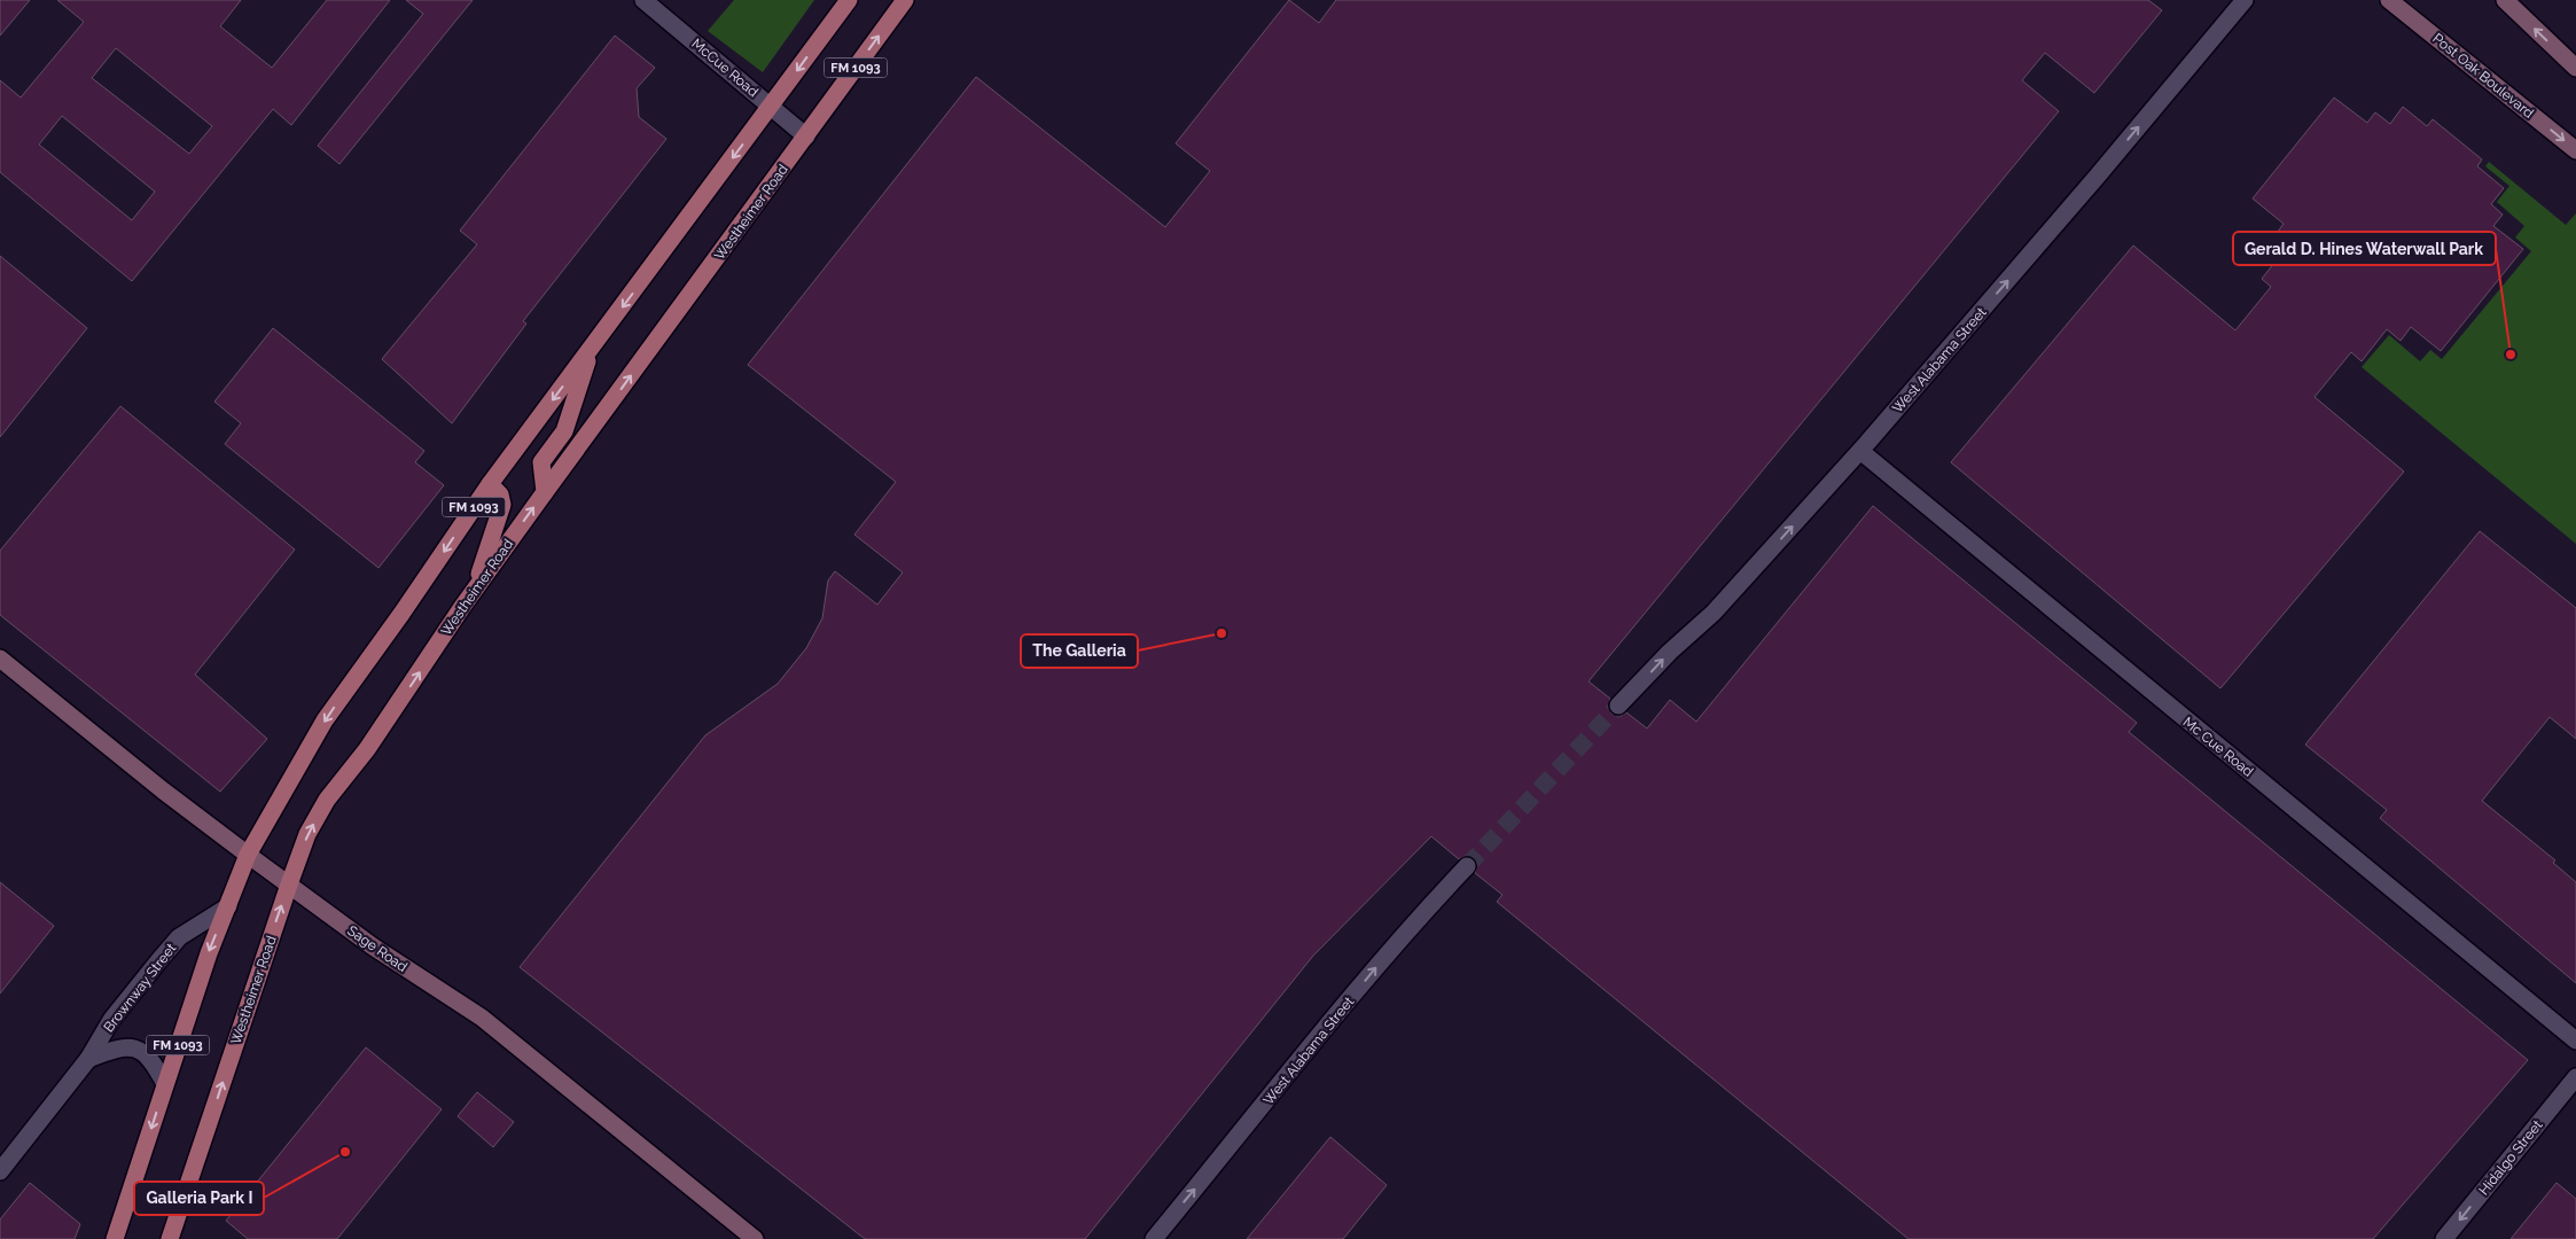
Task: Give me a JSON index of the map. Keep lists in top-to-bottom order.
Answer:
{
  "streets": {
    "main road": [
      "FM 1093",
      "Post Oak Boulevard",
      "Westheimer Road",
      "Sage Road"
    ],
    "street": [
      "McCue Road",
      "West Alabama Street",
      "Mc Cue Road",
      "Brownway Street",
      "Hidalgo Street"
    ]
  },
  "crossings": [
    ["McCue Road", "FM 1093"],
    ["McCue Road", "Westheimer Road"],
    ["FM 1093", "Sage Road"],
    ["FM 1093", "Brownway Street"],
    ["Westheimer Road", "Sage Road"],
    ["West Alabama Street", "Mc Cue Road"]
  ],
  "one_way": ["West Alabama Street", "Hidalgo Street"],
  "places": ["Gerald D. Hines Waterwall Park", "The Galleria", "Galleria Park I"]
}
